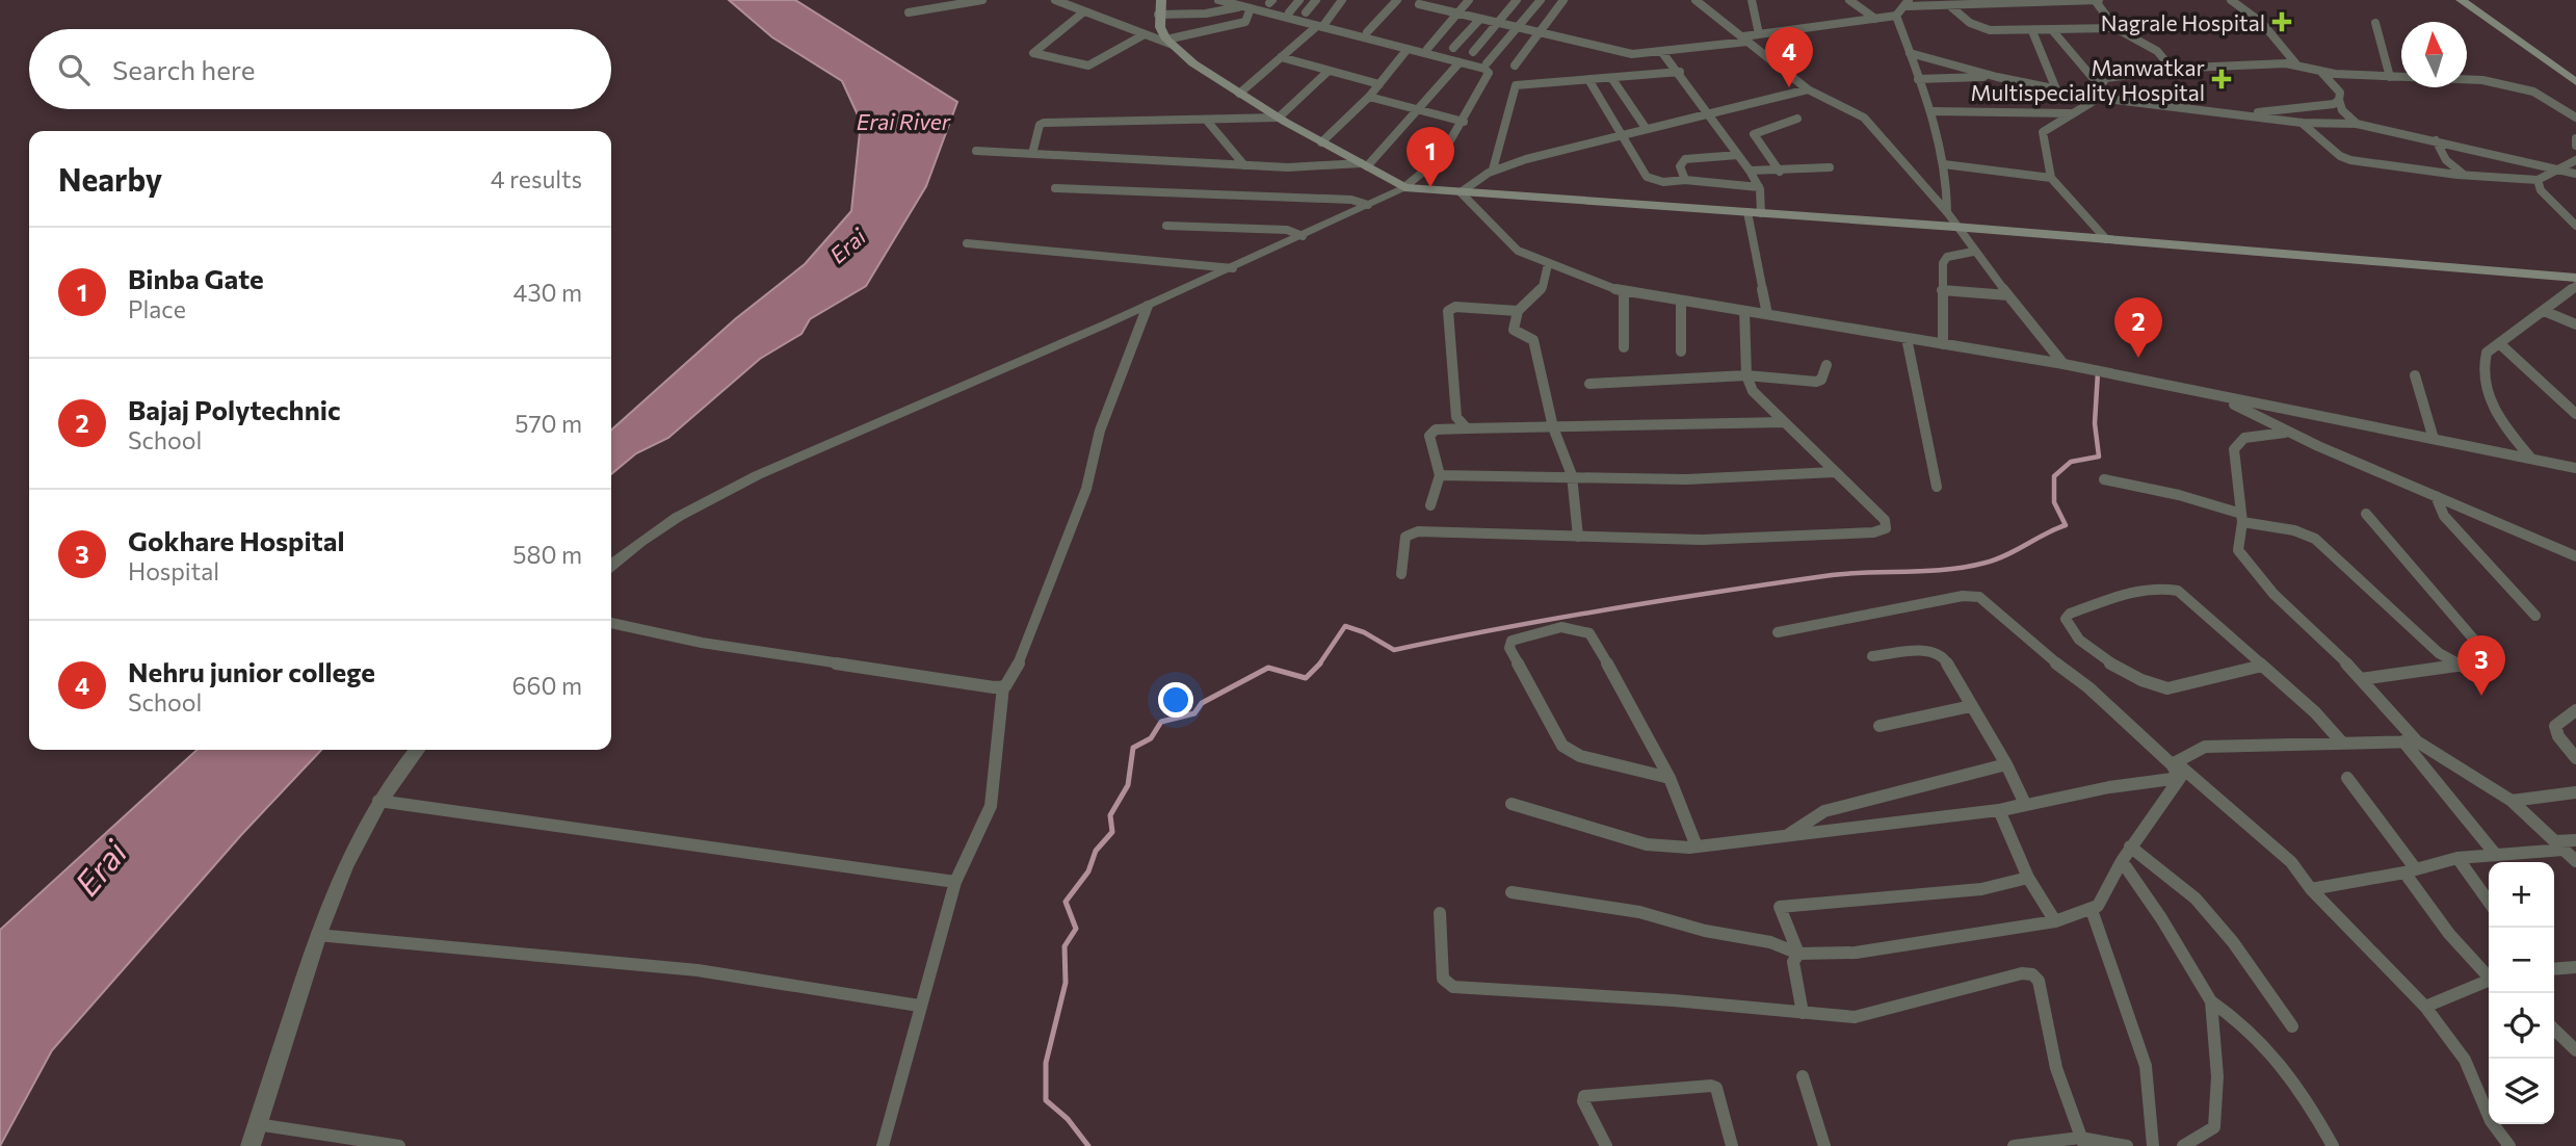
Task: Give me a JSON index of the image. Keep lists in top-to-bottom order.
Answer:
{
  "water": ["Erai River", "Erai"],
  "places": {
    "health": ["Nagrale Hospital", "Manwatkar Multispeciality Hospital"]
  },
  "north": "top",
  "page": {
    "pins": [
      "4",
      "1",
      "2",
      "3"
    ],
    "search": "Search here",
    "heading": ["Nearby", "4 results"],
    "list": [
      {
        "mark": "1",
        "name": "Binba Gate",
        "note": "Place",
        "value": "430 m"
      },
      {
        "mark": "2",
        "name": "Bajaj Polytechnic",
        "note": "School",
        "value": "570 m"
      },
      {
        "mark": "3",
        "name": "Gokhare Hospital",
        "note": "Hospital",
        "value": "580 m"
      },
      {
        "mark": "4",
        "name": "Nehru junior college",
        "note": "School",
        "value": "660 m"
      }
    ],
    "map_buttons": ["+", "−"]
  }
}
